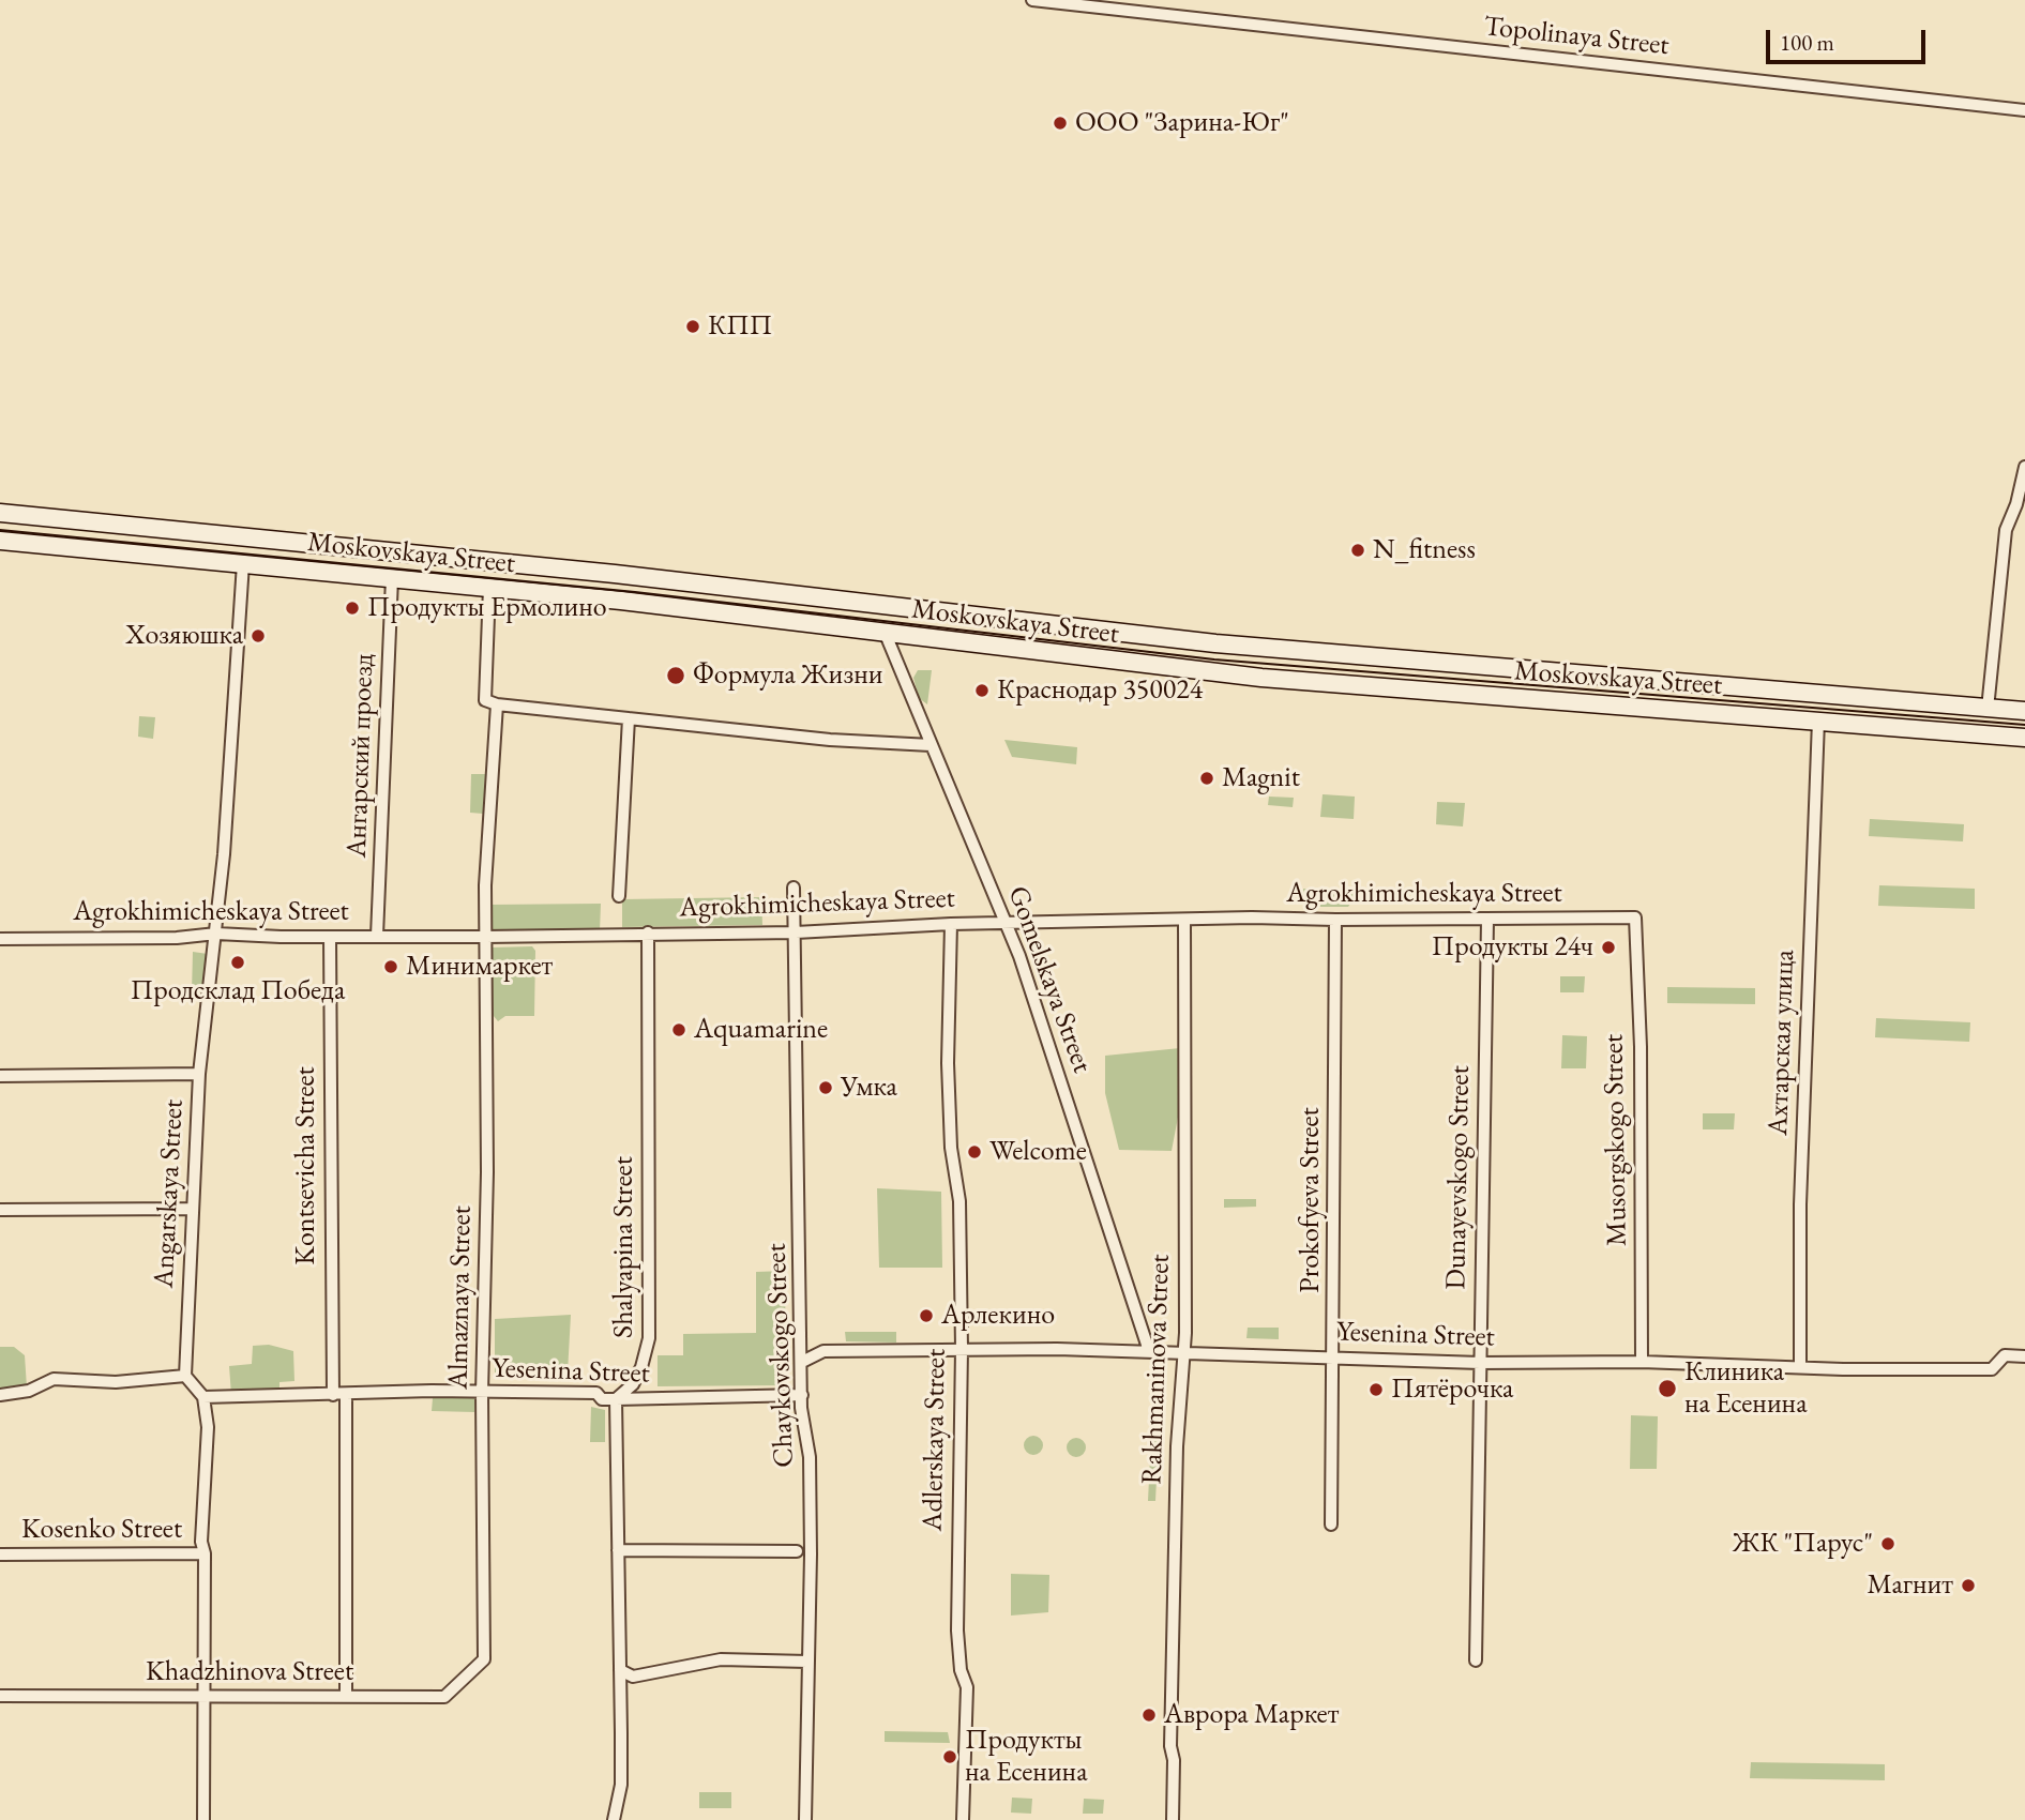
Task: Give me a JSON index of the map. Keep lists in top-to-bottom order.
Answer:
{
  "streets": {
    "street": [
      "Topolinaya Street",
      "Moskovskaya Street",
      "Ангарский проезд",
      "Agrokhimicheskaya Street",
      "Gomelskaya Street",
      "Ахтарская улица",
      "Musorgskogo Street",
      "Kontsevicha Street",
      "Dunayevskogo Street",
      "Angarskaya Street",
      "Prokofyeva Street",
      "Shalyapina Street",
      "Almaznaya Street",
      "Yesenina Street",
      "Chaykovskogo Street",
      "Rakhmaninova Street",
      "Adlerskaya Street",
      "Kosenko Street",
      "Khadzhinova Street"
    ]
  },
  "crossings": [
    ["Moskovskaya Street", "Ангарский проезд"],
    ["Moskovskaya Street", "Gomelskaya Street"],
    ["Moskovskaya Street", "Ахтарская улица"],
    ["Moskovskaya Street", "Angarskaya Street"],
    ["Ангарский проезд", "Agrokhimicheskaya Street"],
    ["Agrokhimicheskaya Street", "Gomelskaya Street"],
    ["Agrokhimicheskaya Street", "Musorgskogo Street"],
    ["Agrokhimicheskaya Street", "Kontsevicha Street"],
    ["Agrokhimicheskaya Street", "Dunayevskogo Street"],
    ["Agrokhimicheskaya Street", "Angarskaya Street"],
    ["Agrokhimicheskaya Street", "Prokofyeva Street"],
    ["Agrokhimicheskaya Street", "Shalyapina Street"],
    ["Agrokhimicheskaya Street", "Almaznaya Street"],
    ["Agrokhimicheskaya Street", "Chaykovskogo Street"],
    ["Agrokhimicheskaya Street", "Rakhmaninova Street"],
    ["Agrokhimicheskaya Street", "Adlerskaya Street"],
    ["Gomelskaya Street", "Yesenina Street"],
    ["Ахтарская улица", "Yesenina Street"],
    ["Musorgskogo Street", "Yesenina Street"],
    ["Kontsevicha Street", "Yesenina Street"],
    ["Dunayevskogo Street", "Yesenina Street"],
    ["Prokofyeva Street", "Yesenina Street"],
    ["Shalyapina Street", "Yesenina Street"],
    ["Almaznaya Street", "Yesenina Street"],
    ["Almaznaya Street", "Khadzhinova Street"],
    ["Yesenina Street", "Chaykovskogo Street"],
    ["Yesenina Street", "Rakhmaninova Street"],
    ["Yesenina Street", "Adlerskaya Street"]
  ],
  "places": [
    "ООО \"Зарина-Юг\"",
    "КПП",
    "N_fitness",
    "Продукты Ермолино",
    "Хозяюшка",
    "Формула Жизни",
    "Краснодар 350024",
    "Magnit",
    "Продукты 24ч",
    "Продсклад Победа",
    "Минимаркет",
    "Aquamarine",
    "Умка",
    "Welcome",
    "Арлекино",
    "Клиника на Есенина",
    "Пятёрочка",
    "ЖК \"Парус\"",
    "Магнит",
    "Аврора Маркет",
    "Продукты на Есенина"
  ],
  "scale_bar": "100 m"
}
